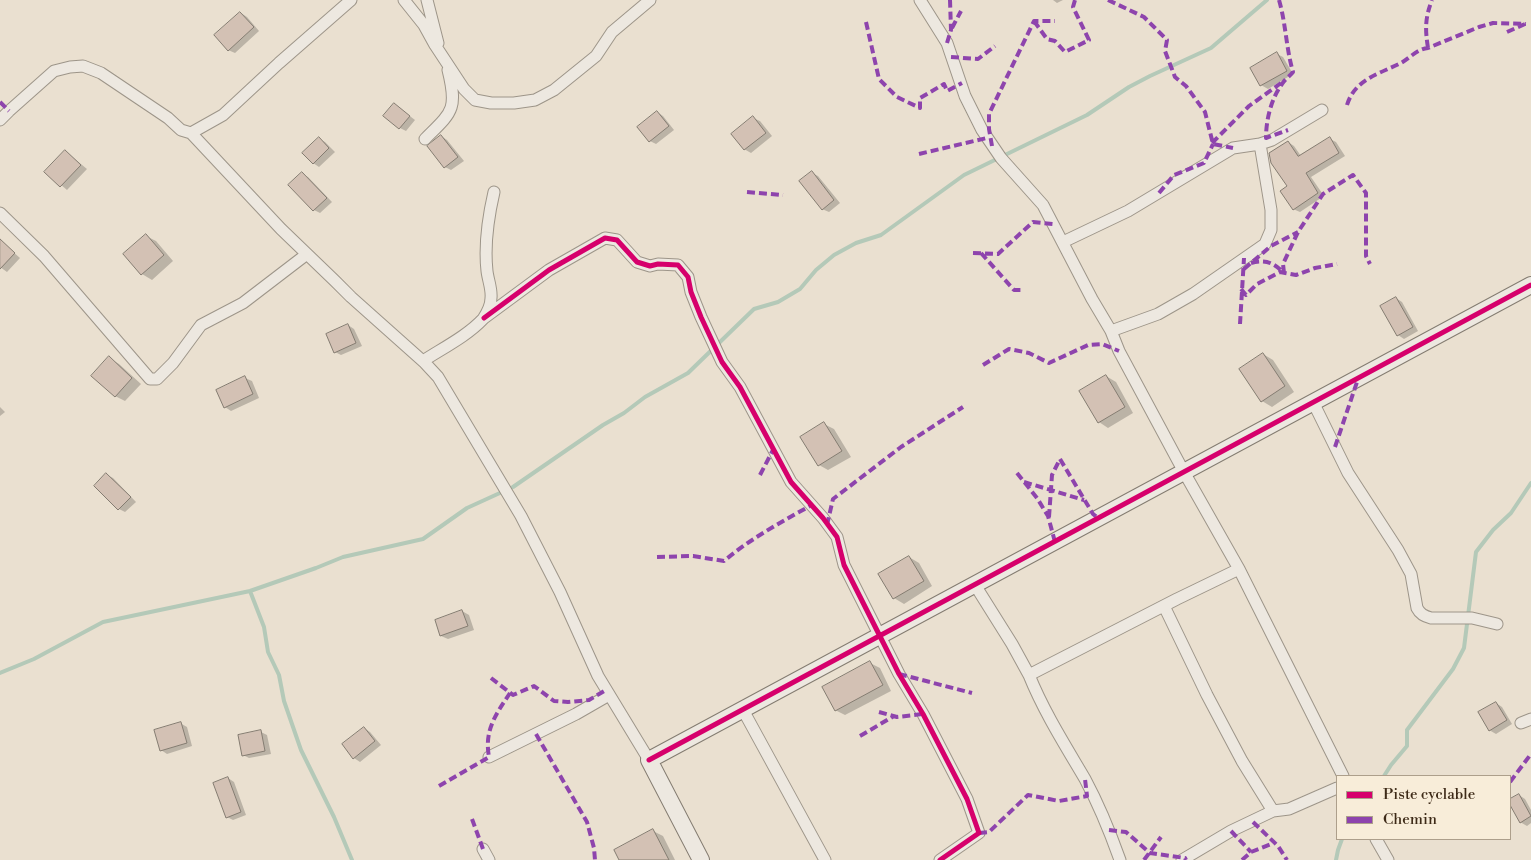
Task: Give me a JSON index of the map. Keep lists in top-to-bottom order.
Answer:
{
  "legend": ["Piste cyclable", "Chemin"]
}
